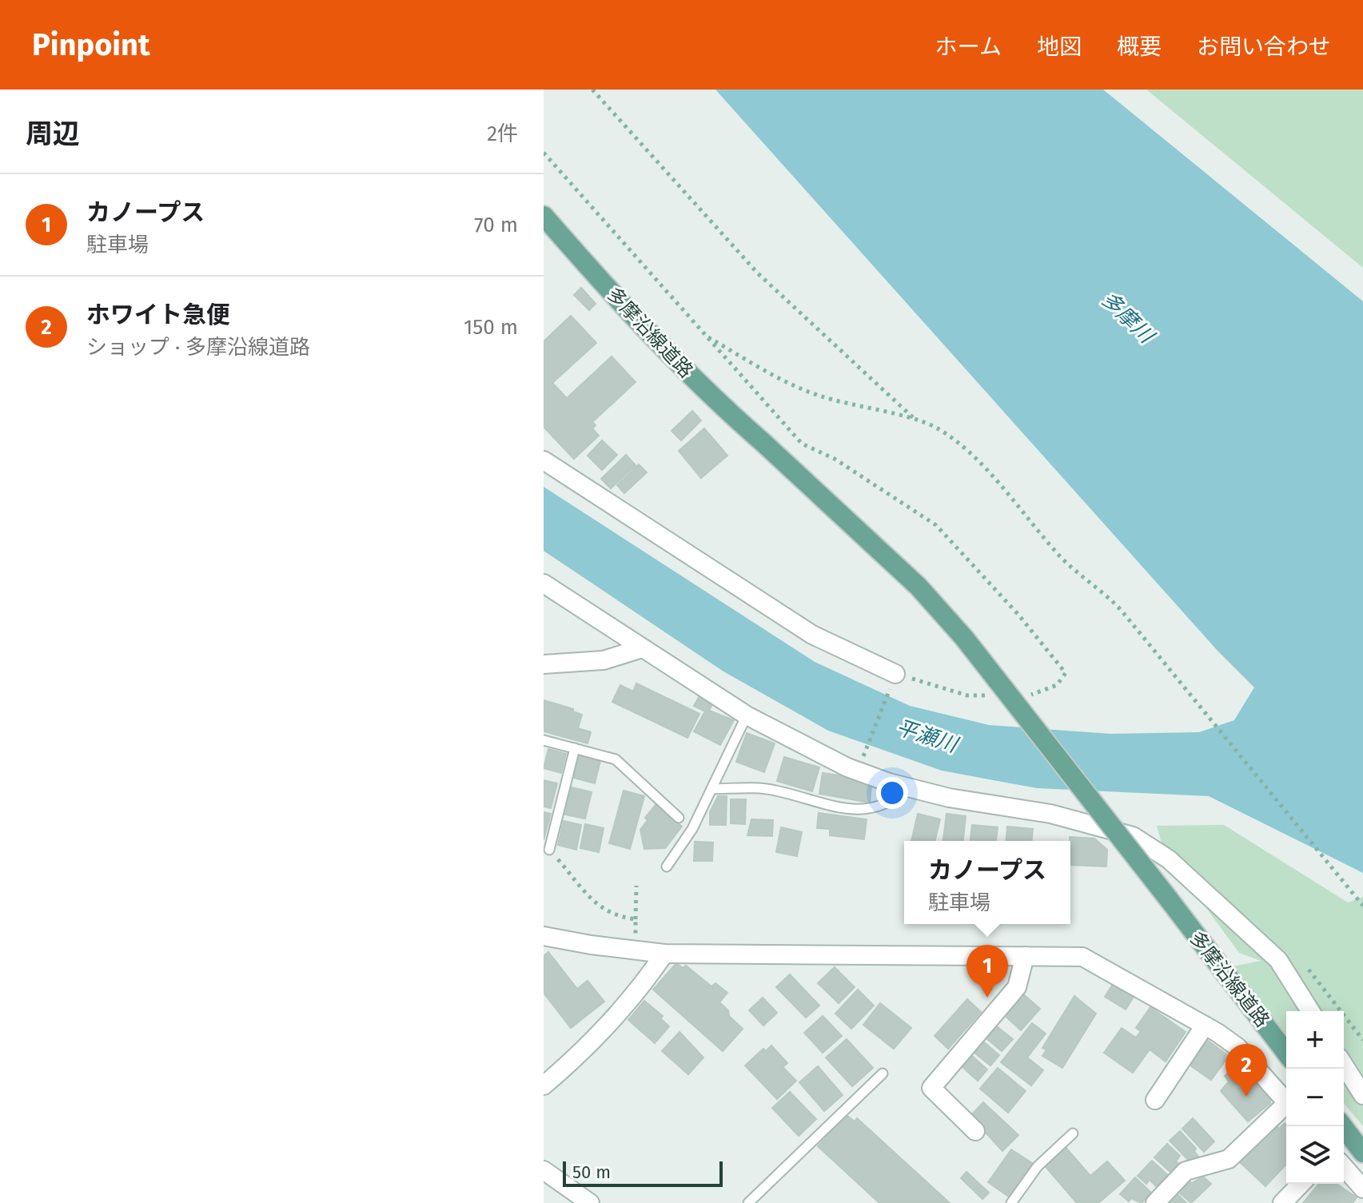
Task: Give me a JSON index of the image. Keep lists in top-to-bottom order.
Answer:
{
  "streets": {
    "main road": ["多摩沿線道路"]
  },
  "water": ["多摩川", "平瀬川"],
  "scale_bar": "50 m",
  "page": {
    "header": "Pinpoint",
    "nav": [
      "ホーム",
      "地図",
      "概要",
      "お問い合わせ"
    ],
    "heading": ["周辺", "2件"],
    "list": [
      {
        "mark": "1",
        "name": "カノープス",
        "note": "駐車場",
        "value": "70 m"
      },
      {
        "mark": "2",
        "name": "ホワイト急便",
        "note": "ショップ · 多摩沿線道路",
        "value": "150 m"
      }
    ],
    "popup": ["カノープス", "駐車場"],
    "pins": ["1", "2"],
    "map_buttons": ["+", "−"],
    "scale": "50 m"
  }
}
